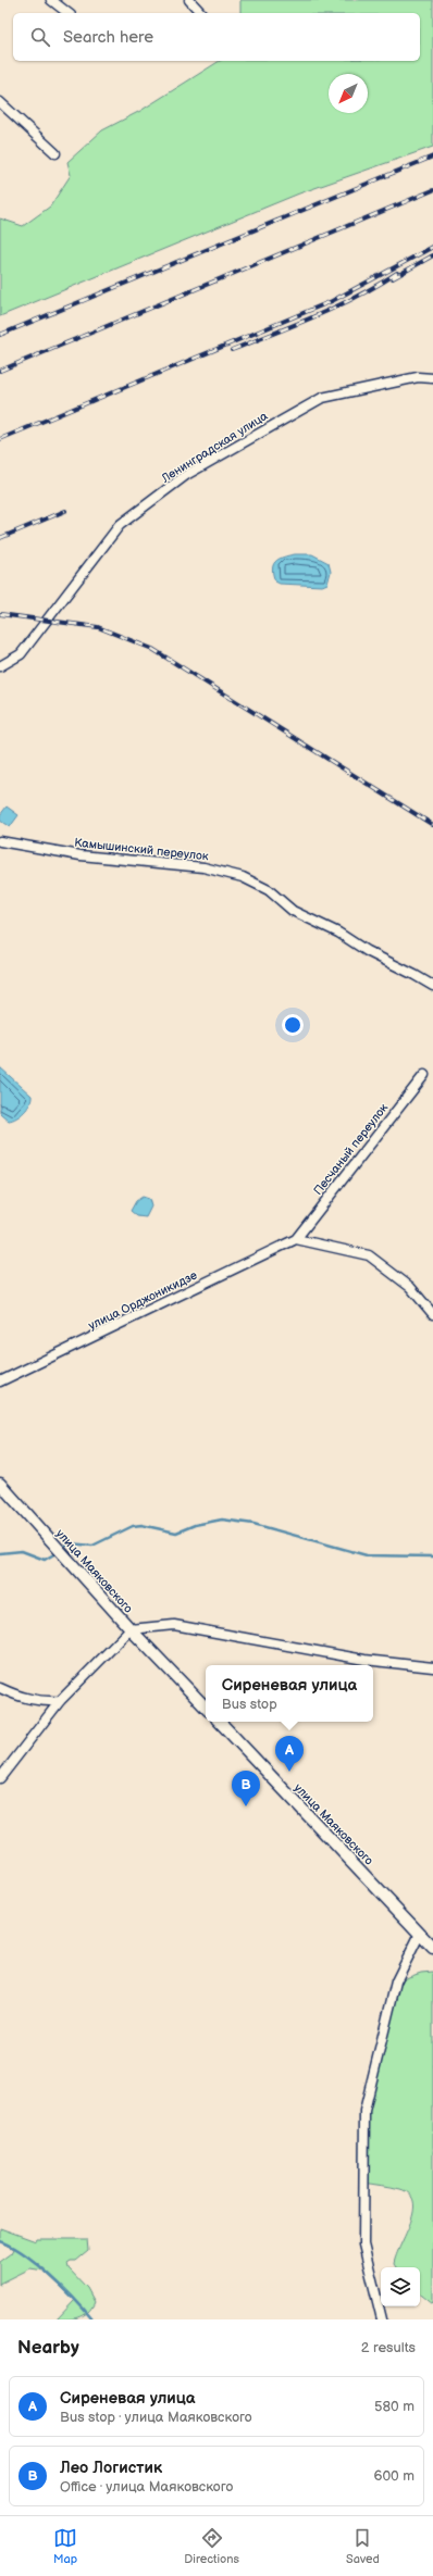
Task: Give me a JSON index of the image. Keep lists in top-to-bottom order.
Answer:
{
  "streets": {
    "street": [
      "Ленинградская улица",
      "Камышинский переулок",
      "Песчаный переулок",
      "улица Орджоникидзе",
      "улица Маяковского"
    ]
  },
  "crossings": [
    ["Песчаный переулок", "улица Орджоникидзе"]
  ],
  "north": "bottom left",
  "page": {
    "search": "Search here",
    "popup": ["Сиреневая улица", "Bus stop"],
    "pins": ["A", "B"],
    "heading": ["Nearby", "2 results"],
    "list": [
      {
        "mark": "A",
        "name": "Сиреневая улица",
        "note": "Bus stop · улица Маяковского",
        "value": "580 m"
      },
      {
        "mark": "B",
        "name": "Лео Логистик",
        "note": "Office · улица Маяковского",
        "value": "600 m"
      }
    ],
    "nav": ["Map", "Directions", "Saved"]
  }
}
